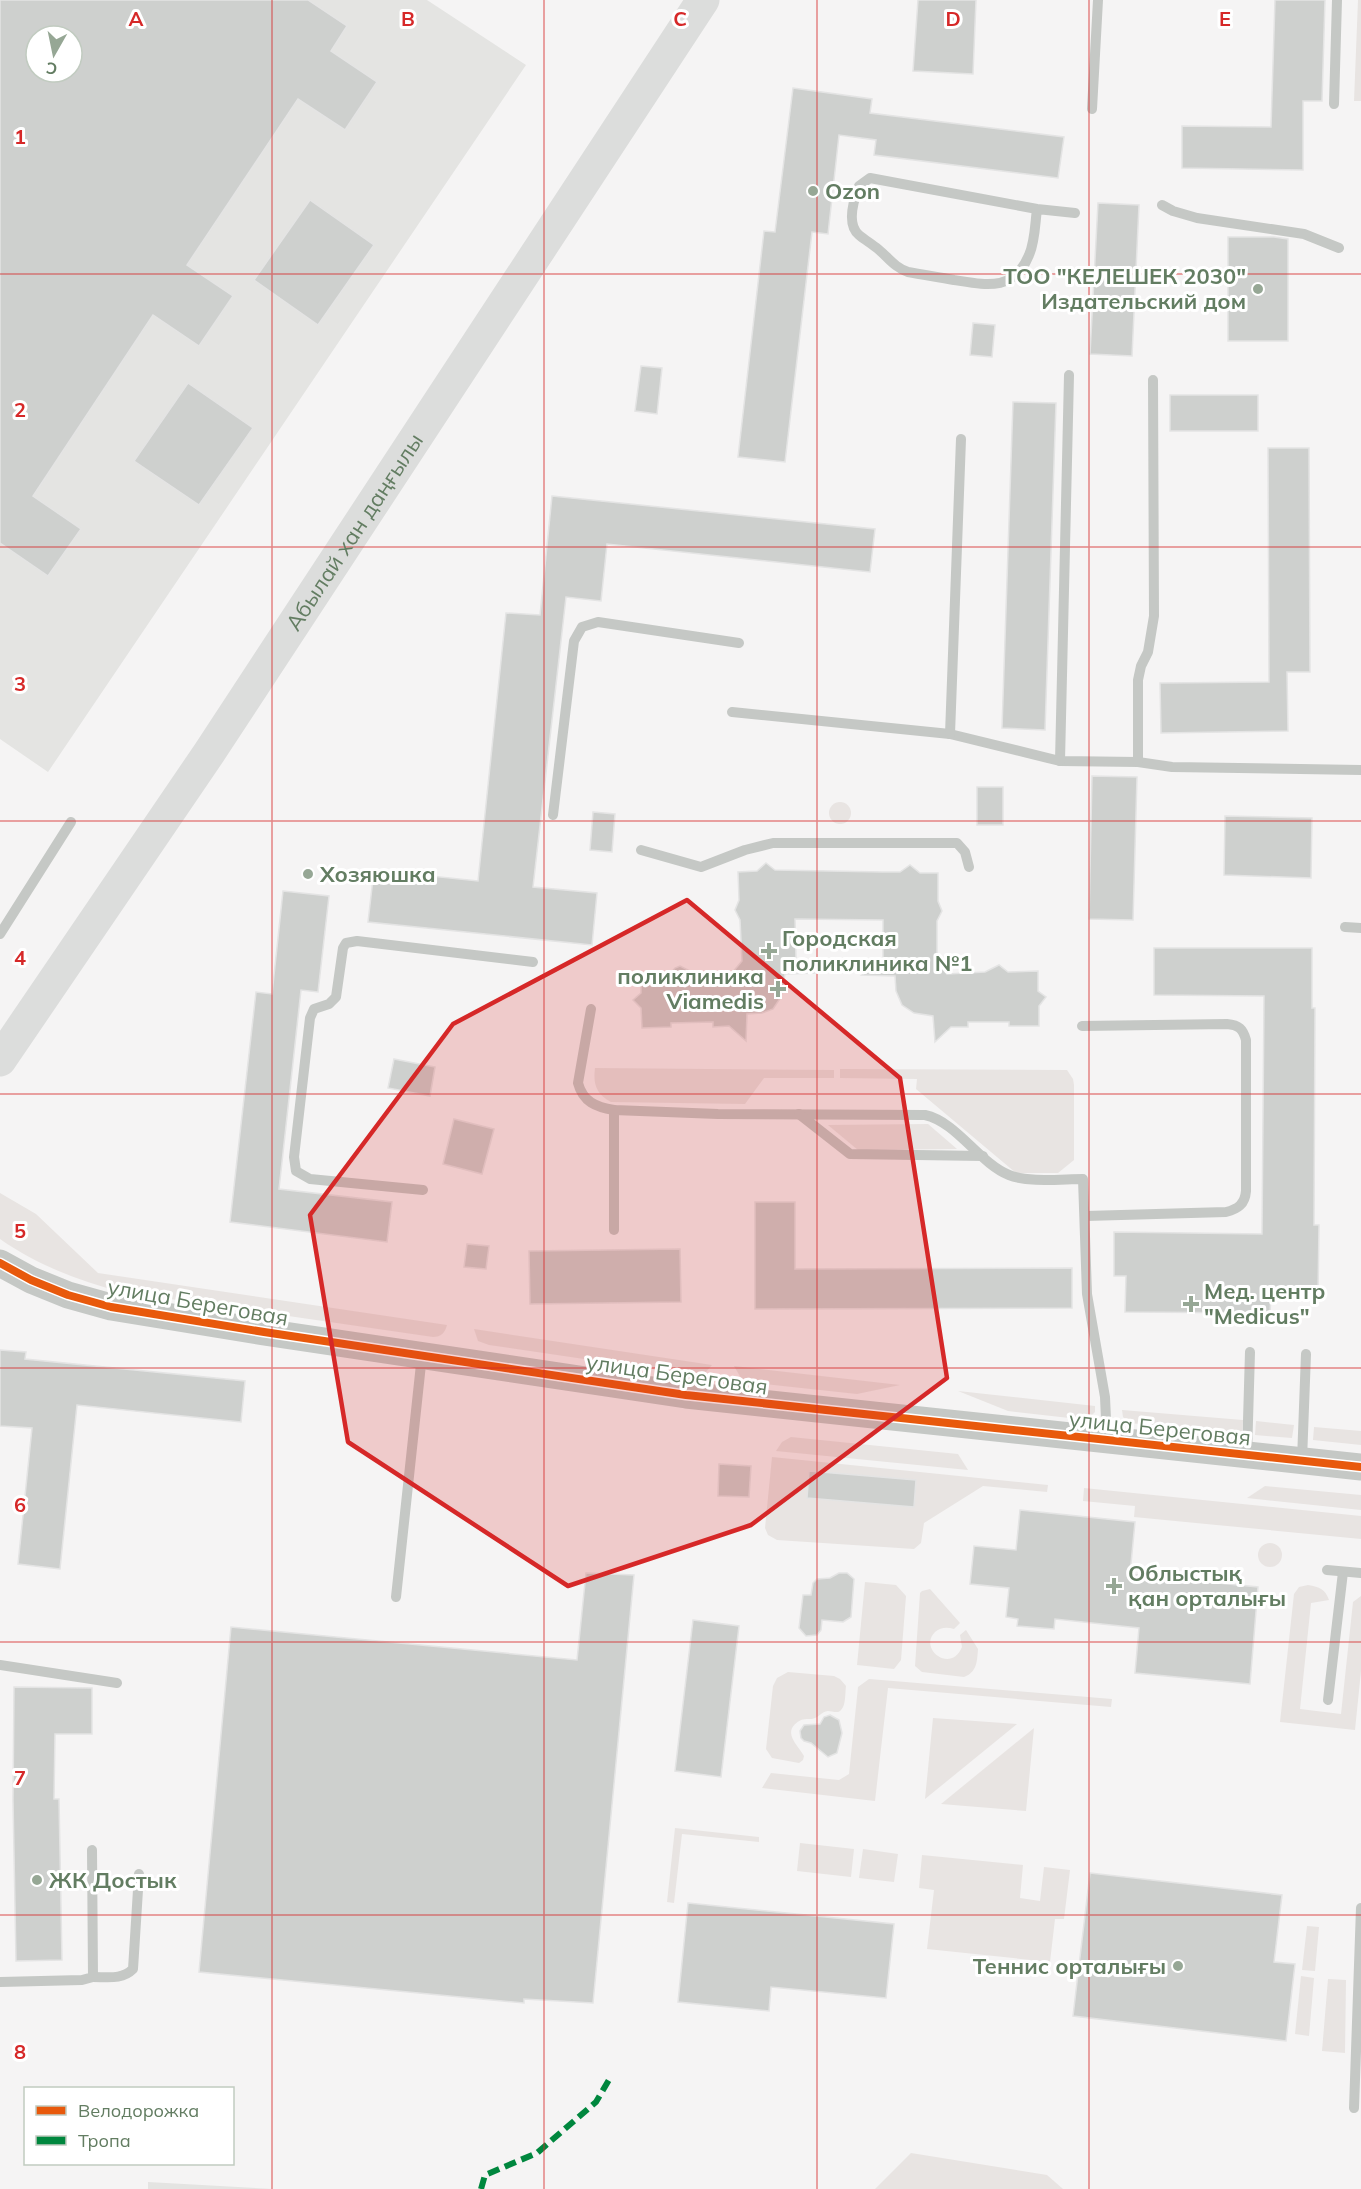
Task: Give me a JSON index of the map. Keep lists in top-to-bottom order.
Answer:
{
  "streets": {
    "highway": ["Абылай хан даңғылы"],
    "street": ["улица Береговая"]
  },
  "places": {
    "other": [
      "Ozon",
      "ТОО \"КЕЛЕШЕК 2030\" Издательский дом",
      "Хозяюшка",
      "ЖК Достык",
      "Теннис орталығы"
    ],
    "health": [
      "Городская поликлиника №1",
      "поликлиника Viamedis",
      "Мед. центр \"Medicus\"",
      "Облыстық қан орталығы"
    ]
  },
  "legend": ["Велодорожка", "Тропа"],
  "north": "bottom",
  "grid": {
    "columns": [
      "A",
      "B",
      "C",
      "D",
      "E"
    ],
    "rows": [
      "1",
      "2",
      "3",
      "4",
      "5",
      "6",
      "7",
      "8"
    ]
  }
}
